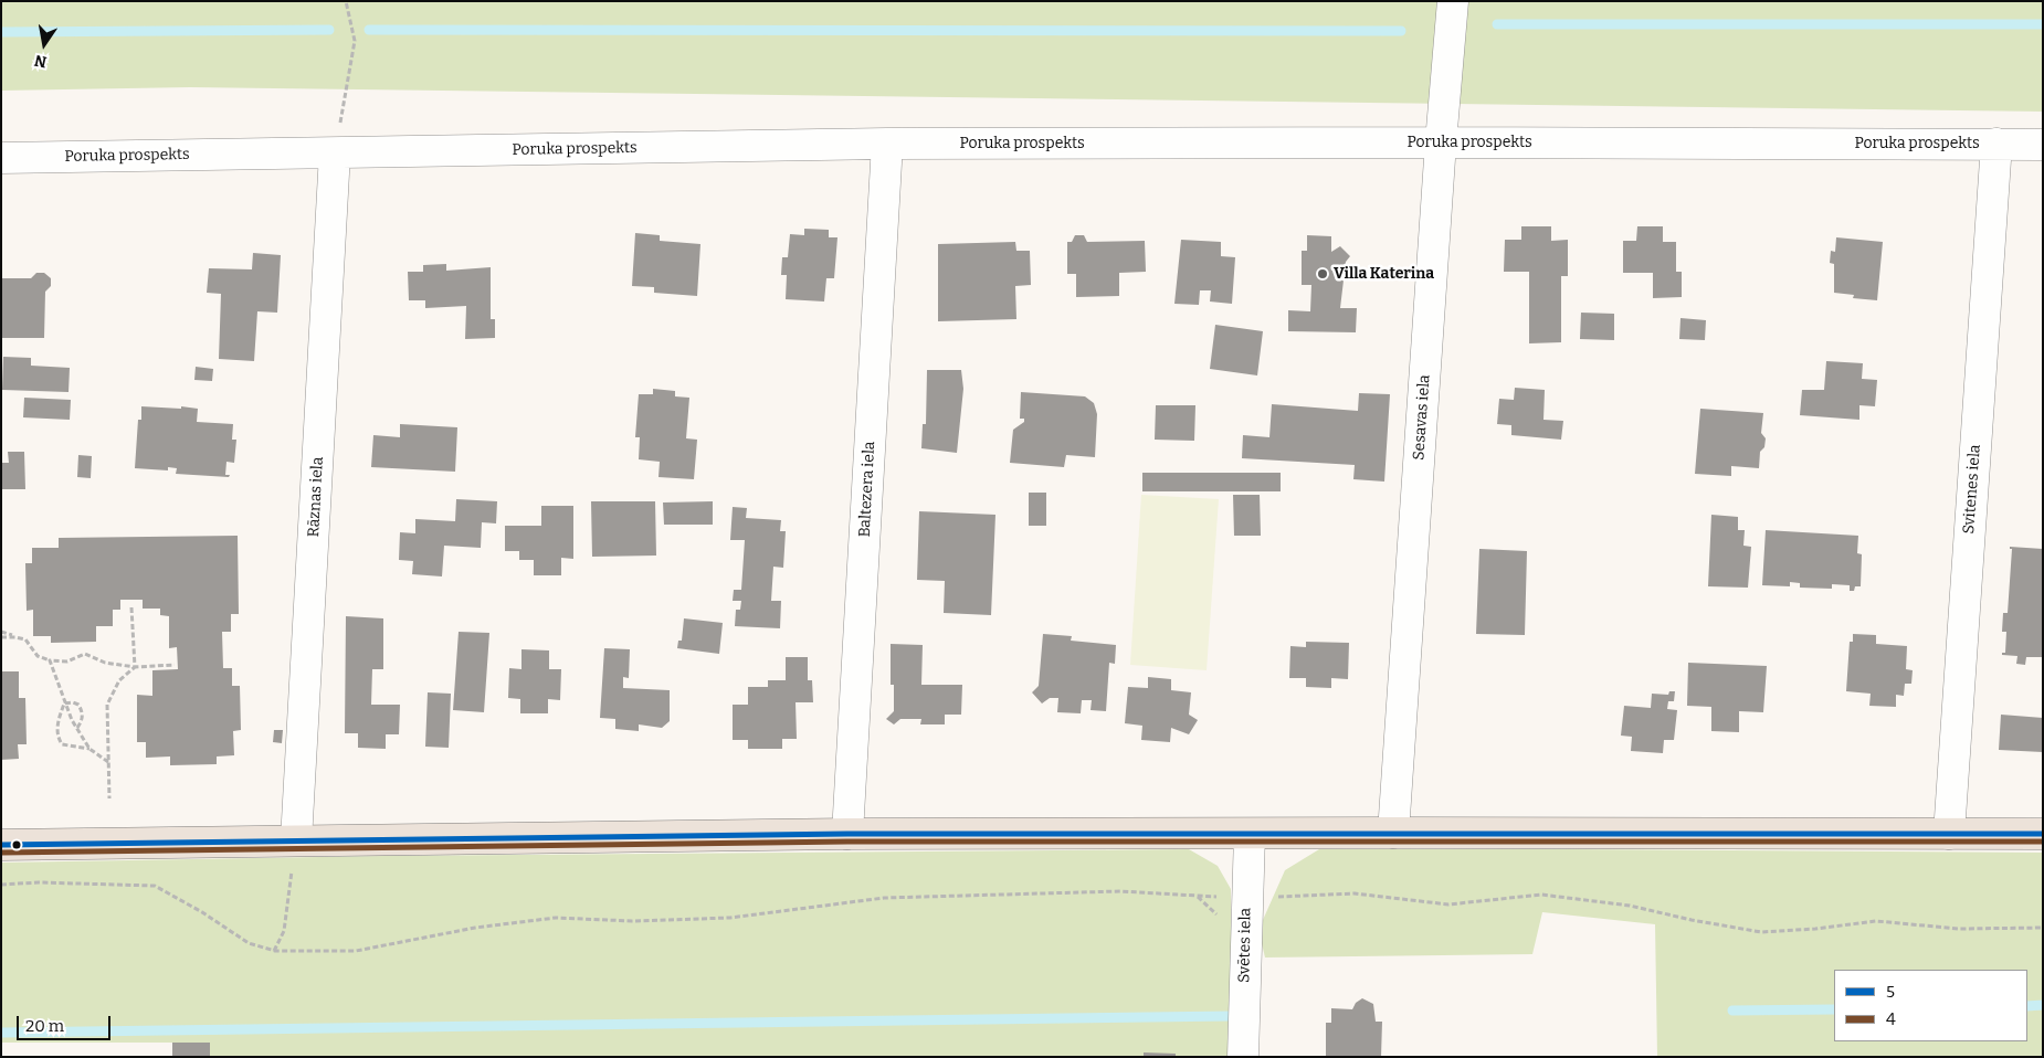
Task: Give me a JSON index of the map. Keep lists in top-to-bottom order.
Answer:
{
  "streets": {
    "street": [
      "Poruka prospekts",
      "Sesavas iela",
      "Baltezera iela",
      "Svitenes iela",
      "Rāznas iela",
      "Svētes iela"
    ]
  },
  "crossings": [
    ["Poruka prospekts", "Sesavas iela"],
    ["Poruka prospekts", "Baltezera iela"],
    ["Poruka prospekts", "Svitenes iela"],
    ["Poruka prospekts", "Rāznas iela"]
  ],
  "places": ["Villa Katerina"],
  "lines": ["transit line 5", "transit line 4"],
  "legend": ["5", "4"],
  "scale_bar": "20 m",
  "north": "bottom"
}
